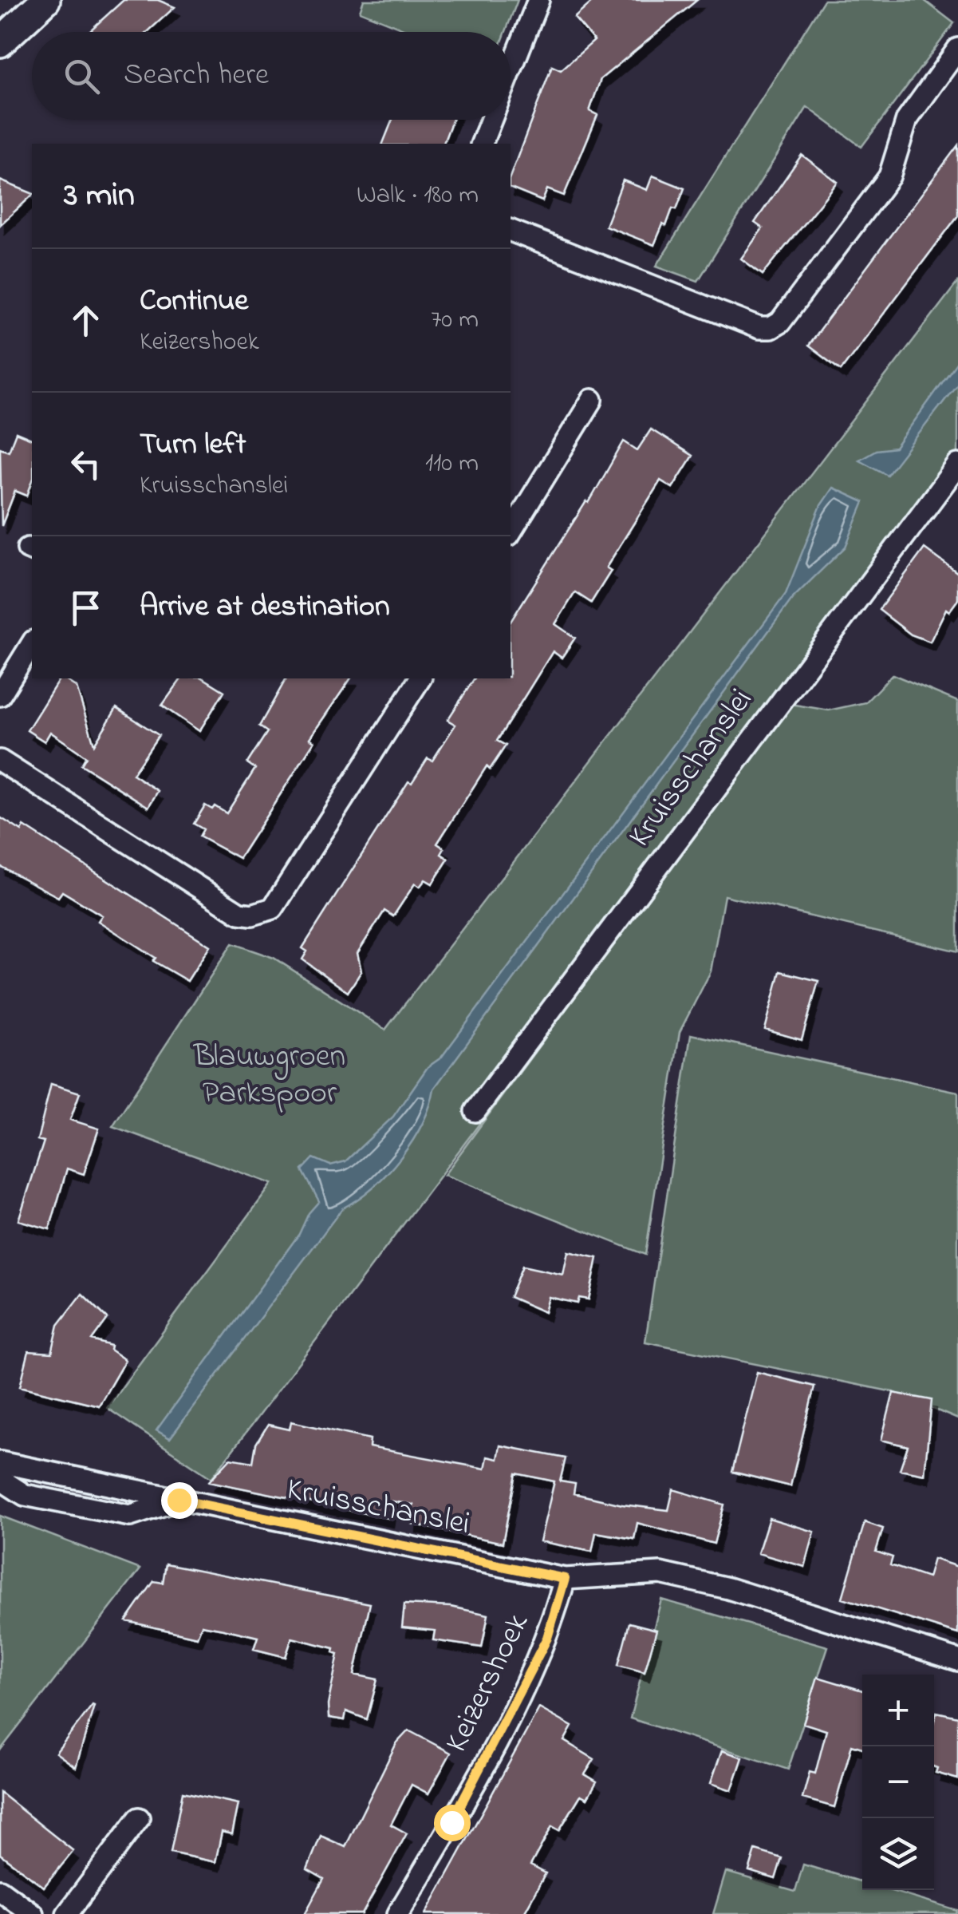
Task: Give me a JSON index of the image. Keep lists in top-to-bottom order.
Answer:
{
  "streets": {
    "street": ["Kruisschanslei", "Keizershoek"]
  },
  "crossings": [
    ["Kruisschanslei", "Keizershoek"]
  ],
  "parks": ["Blauwgroen Parkspoor"],
  "page": {
    "search": "Search here",
    "heading": ["3 min", "Walk · 180 m"],
    "list": [
      ["Continue", "Keizershoek", "70 m"],
      ["Turn left", "Kruisschanslei", "110 m"],
      "Arrive at destination"
    ],
    "map_buttons": ["+", "−"]
  }
}
